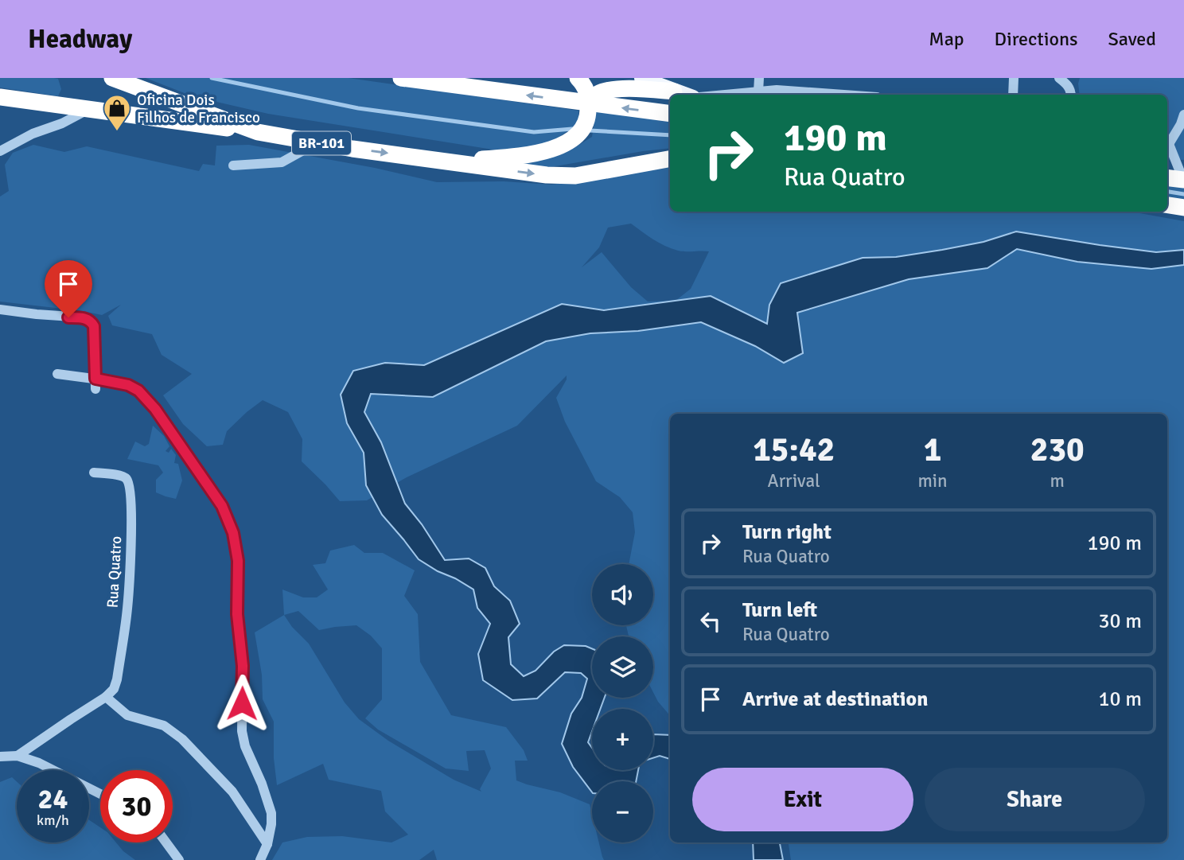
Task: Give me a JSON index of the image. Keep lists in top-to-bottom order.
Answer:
{
  "streets": {
    "highway": ["BR-101"],
    "street": ["Rua Quatro"]
  },
  "places": {
    "shop": ["Oficina Dois Filhos de Francisco"]
  },
  "page": {
    "header": "Headway",
    "nav": ["Map", "Directions", "Saved"],
    "turn": ["190 m", "Rua Quatro"],
    "eta": [
      "15:42",
      "Arrival",
      "1",
      "min",
      "230",
      "m"
    ],
    "list": [
      {
        "name": "Turn right",
        "note": "Rua Quatro",
        "value": "190 m"
      },
      {
        "name": "Turn left",
        "note": "Rua Quatro",
        "value": "30 m"
      },
      {
        "name": "Arrive at destination",
        "value": "10 m"
      }
    ],
    "map_buttons": ["+", "−"],
    "buttons": ["Exit", "Share"],
    "speed": "24 km/h",
    "limit": "30"
  }
}
